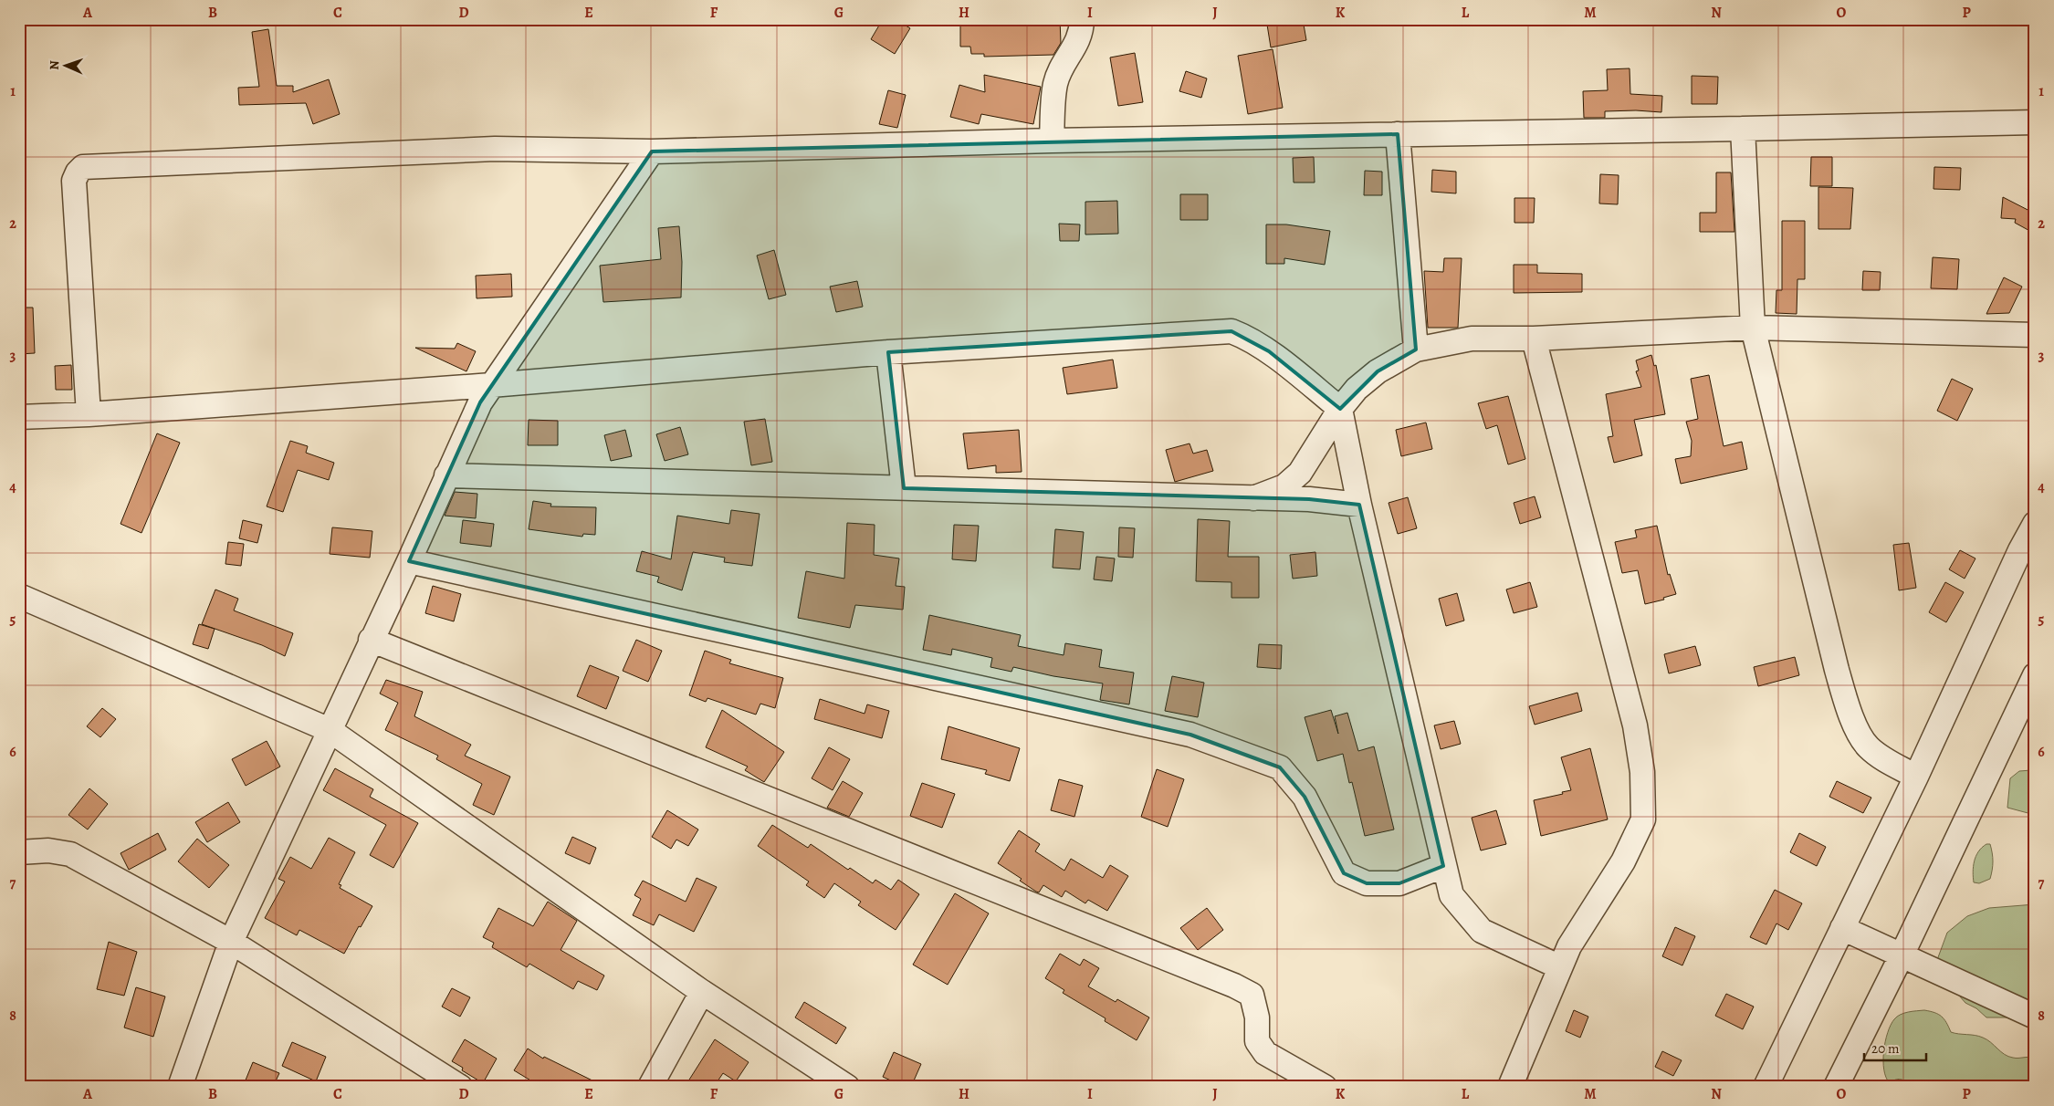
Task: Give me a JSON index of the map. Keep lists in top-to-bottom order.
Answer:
{
  "scale_bar": "20 m",
  "north": "left",
  "grid": {
    "columns": [
      "A",
      "B",
      "C",
      "D",
      "E",
      "F",
      "G",
      "H",
      "I",
      "J",
      "K",
      "L",
      "M",
      "N",
      "O",
      "P"
    ],
    "rows": [
      "1",
      "2",
      "3",
      "4",
      "5",
      "6",
      "7",
      "8"
    ]
  }
}
